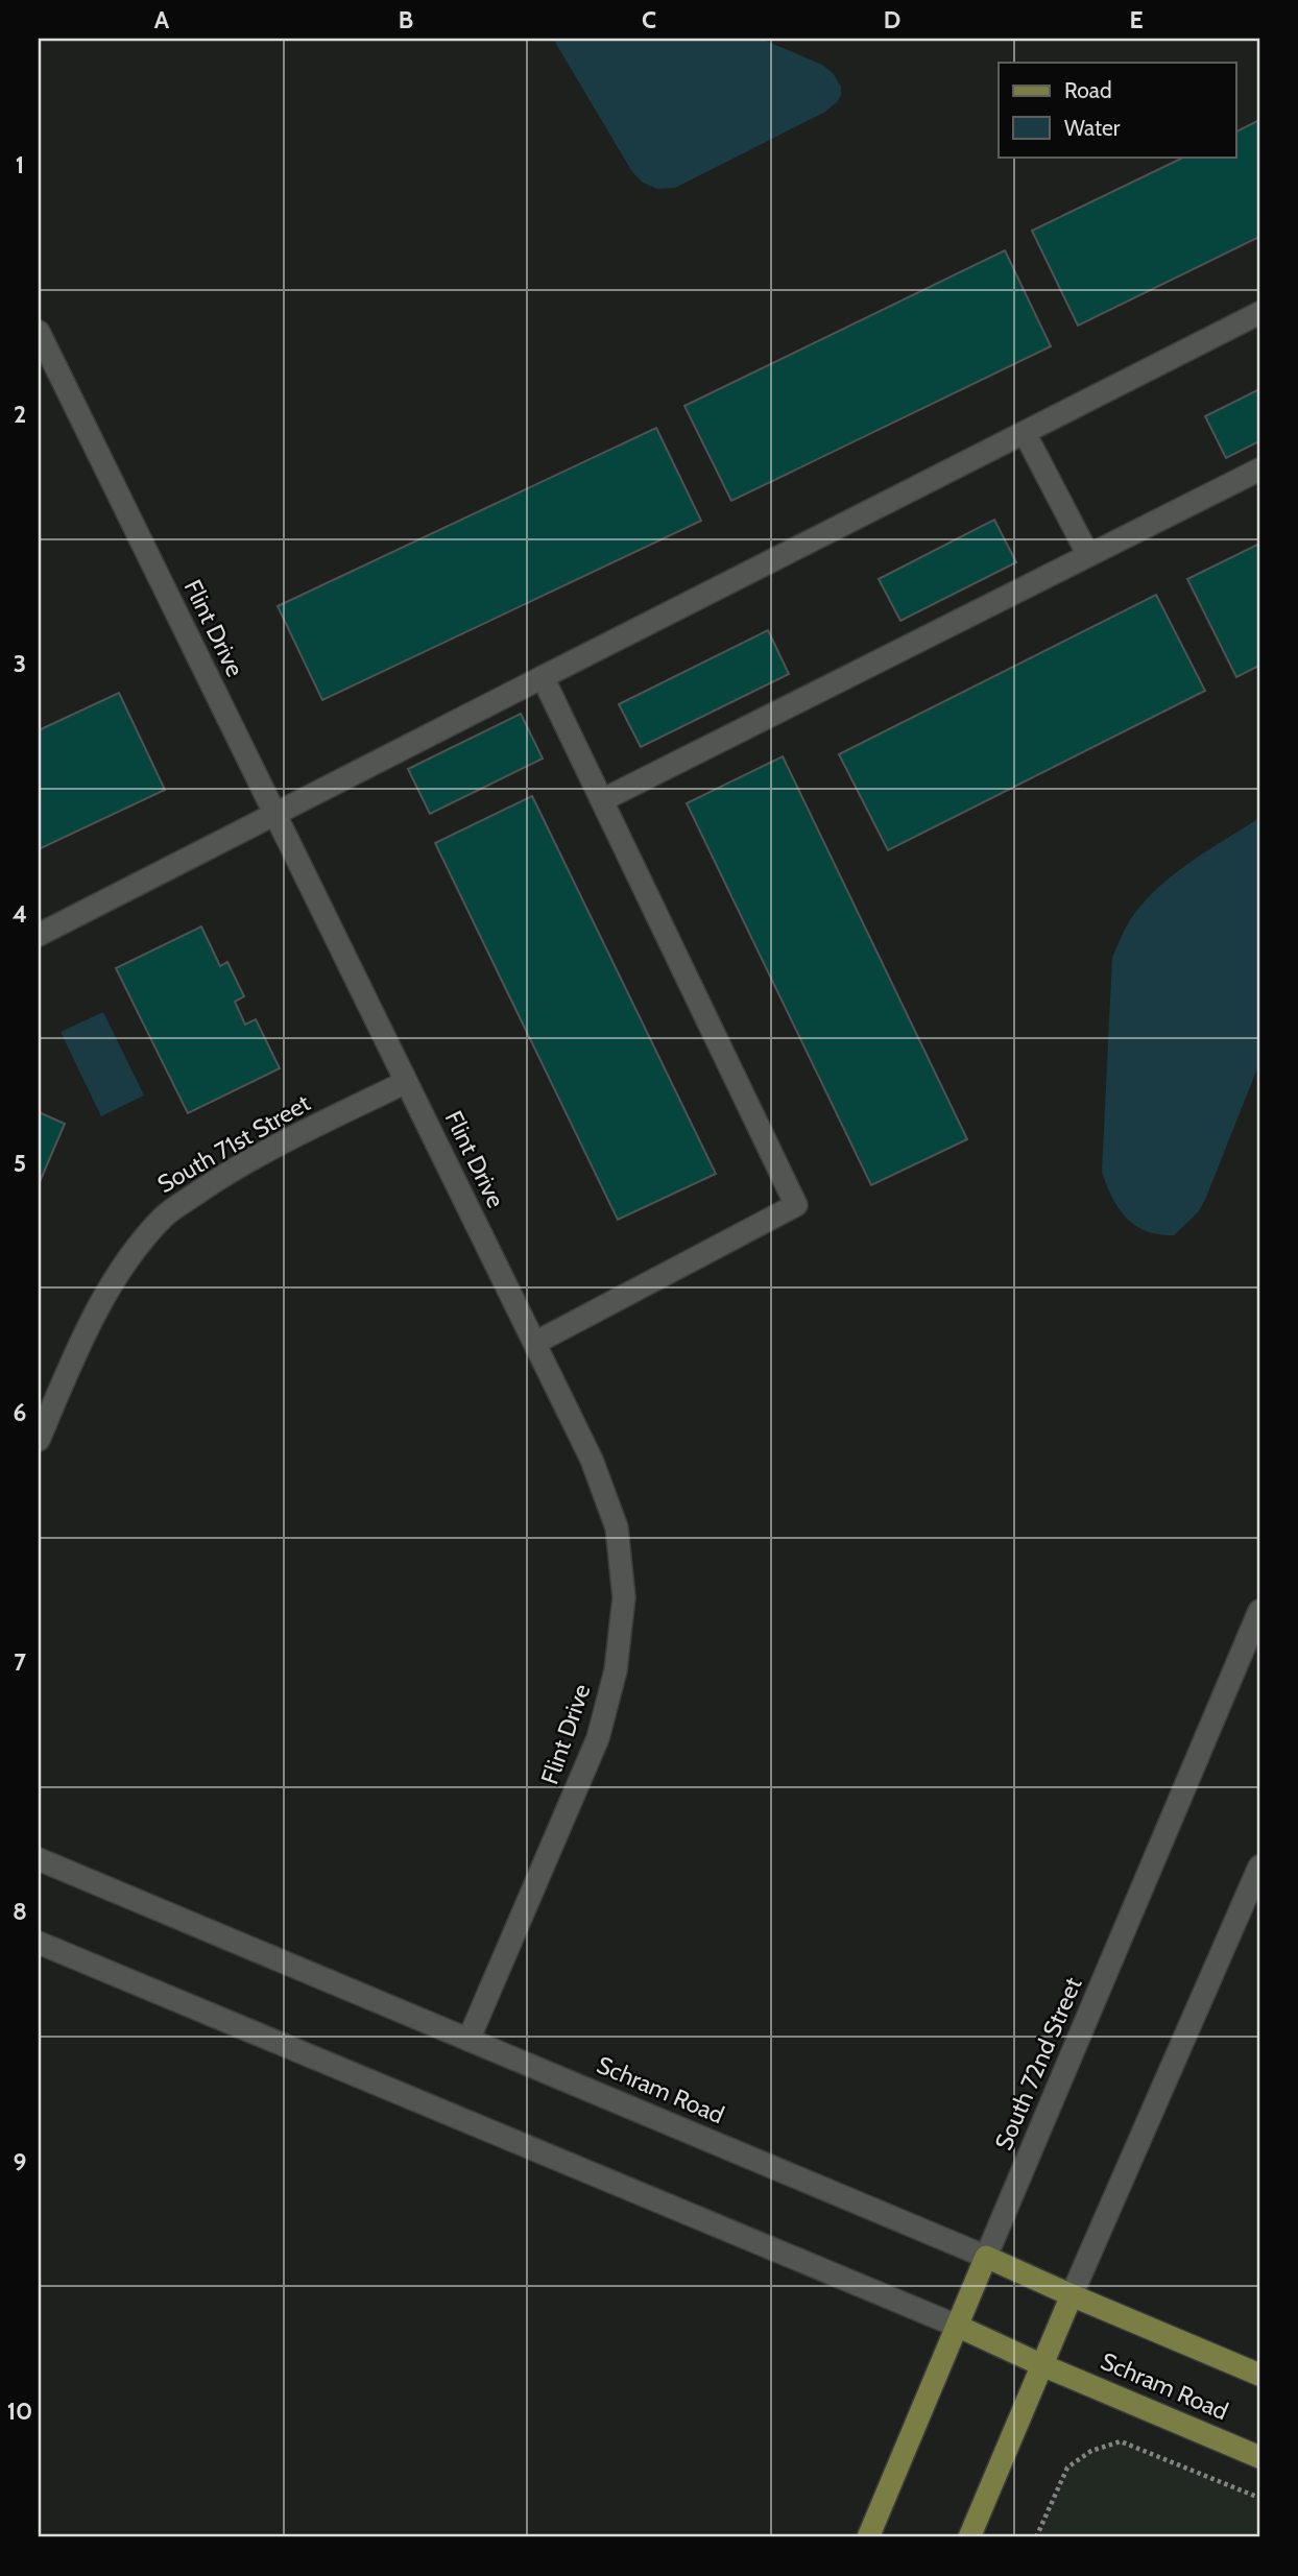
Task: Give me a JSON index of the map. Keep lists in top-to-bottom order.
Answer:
{
  "streets": {
    "main road": ["South 72nd Street", "Schram Road"],
    "street": ["Flint Drive", "South 71st Street"]
  },
  "crossings": [
    ["Flint Drive", "South 71st Street"],
    ["Flint Drive", "Schram Road"],
    ["South 72nd Street", "Schram Road"]
  ],
  "legend": ["Road", "Water"],
  "grid": {
    "columns": [
      "A",
      "B",
      "C",
      "D",
      "E"
    ],
    "rows": [
      "1",
      "2",
      "3",
      "4",
      "5",
      "6",
      "7",
      "8",
      "9",
      "10"
    ]
  }
}
